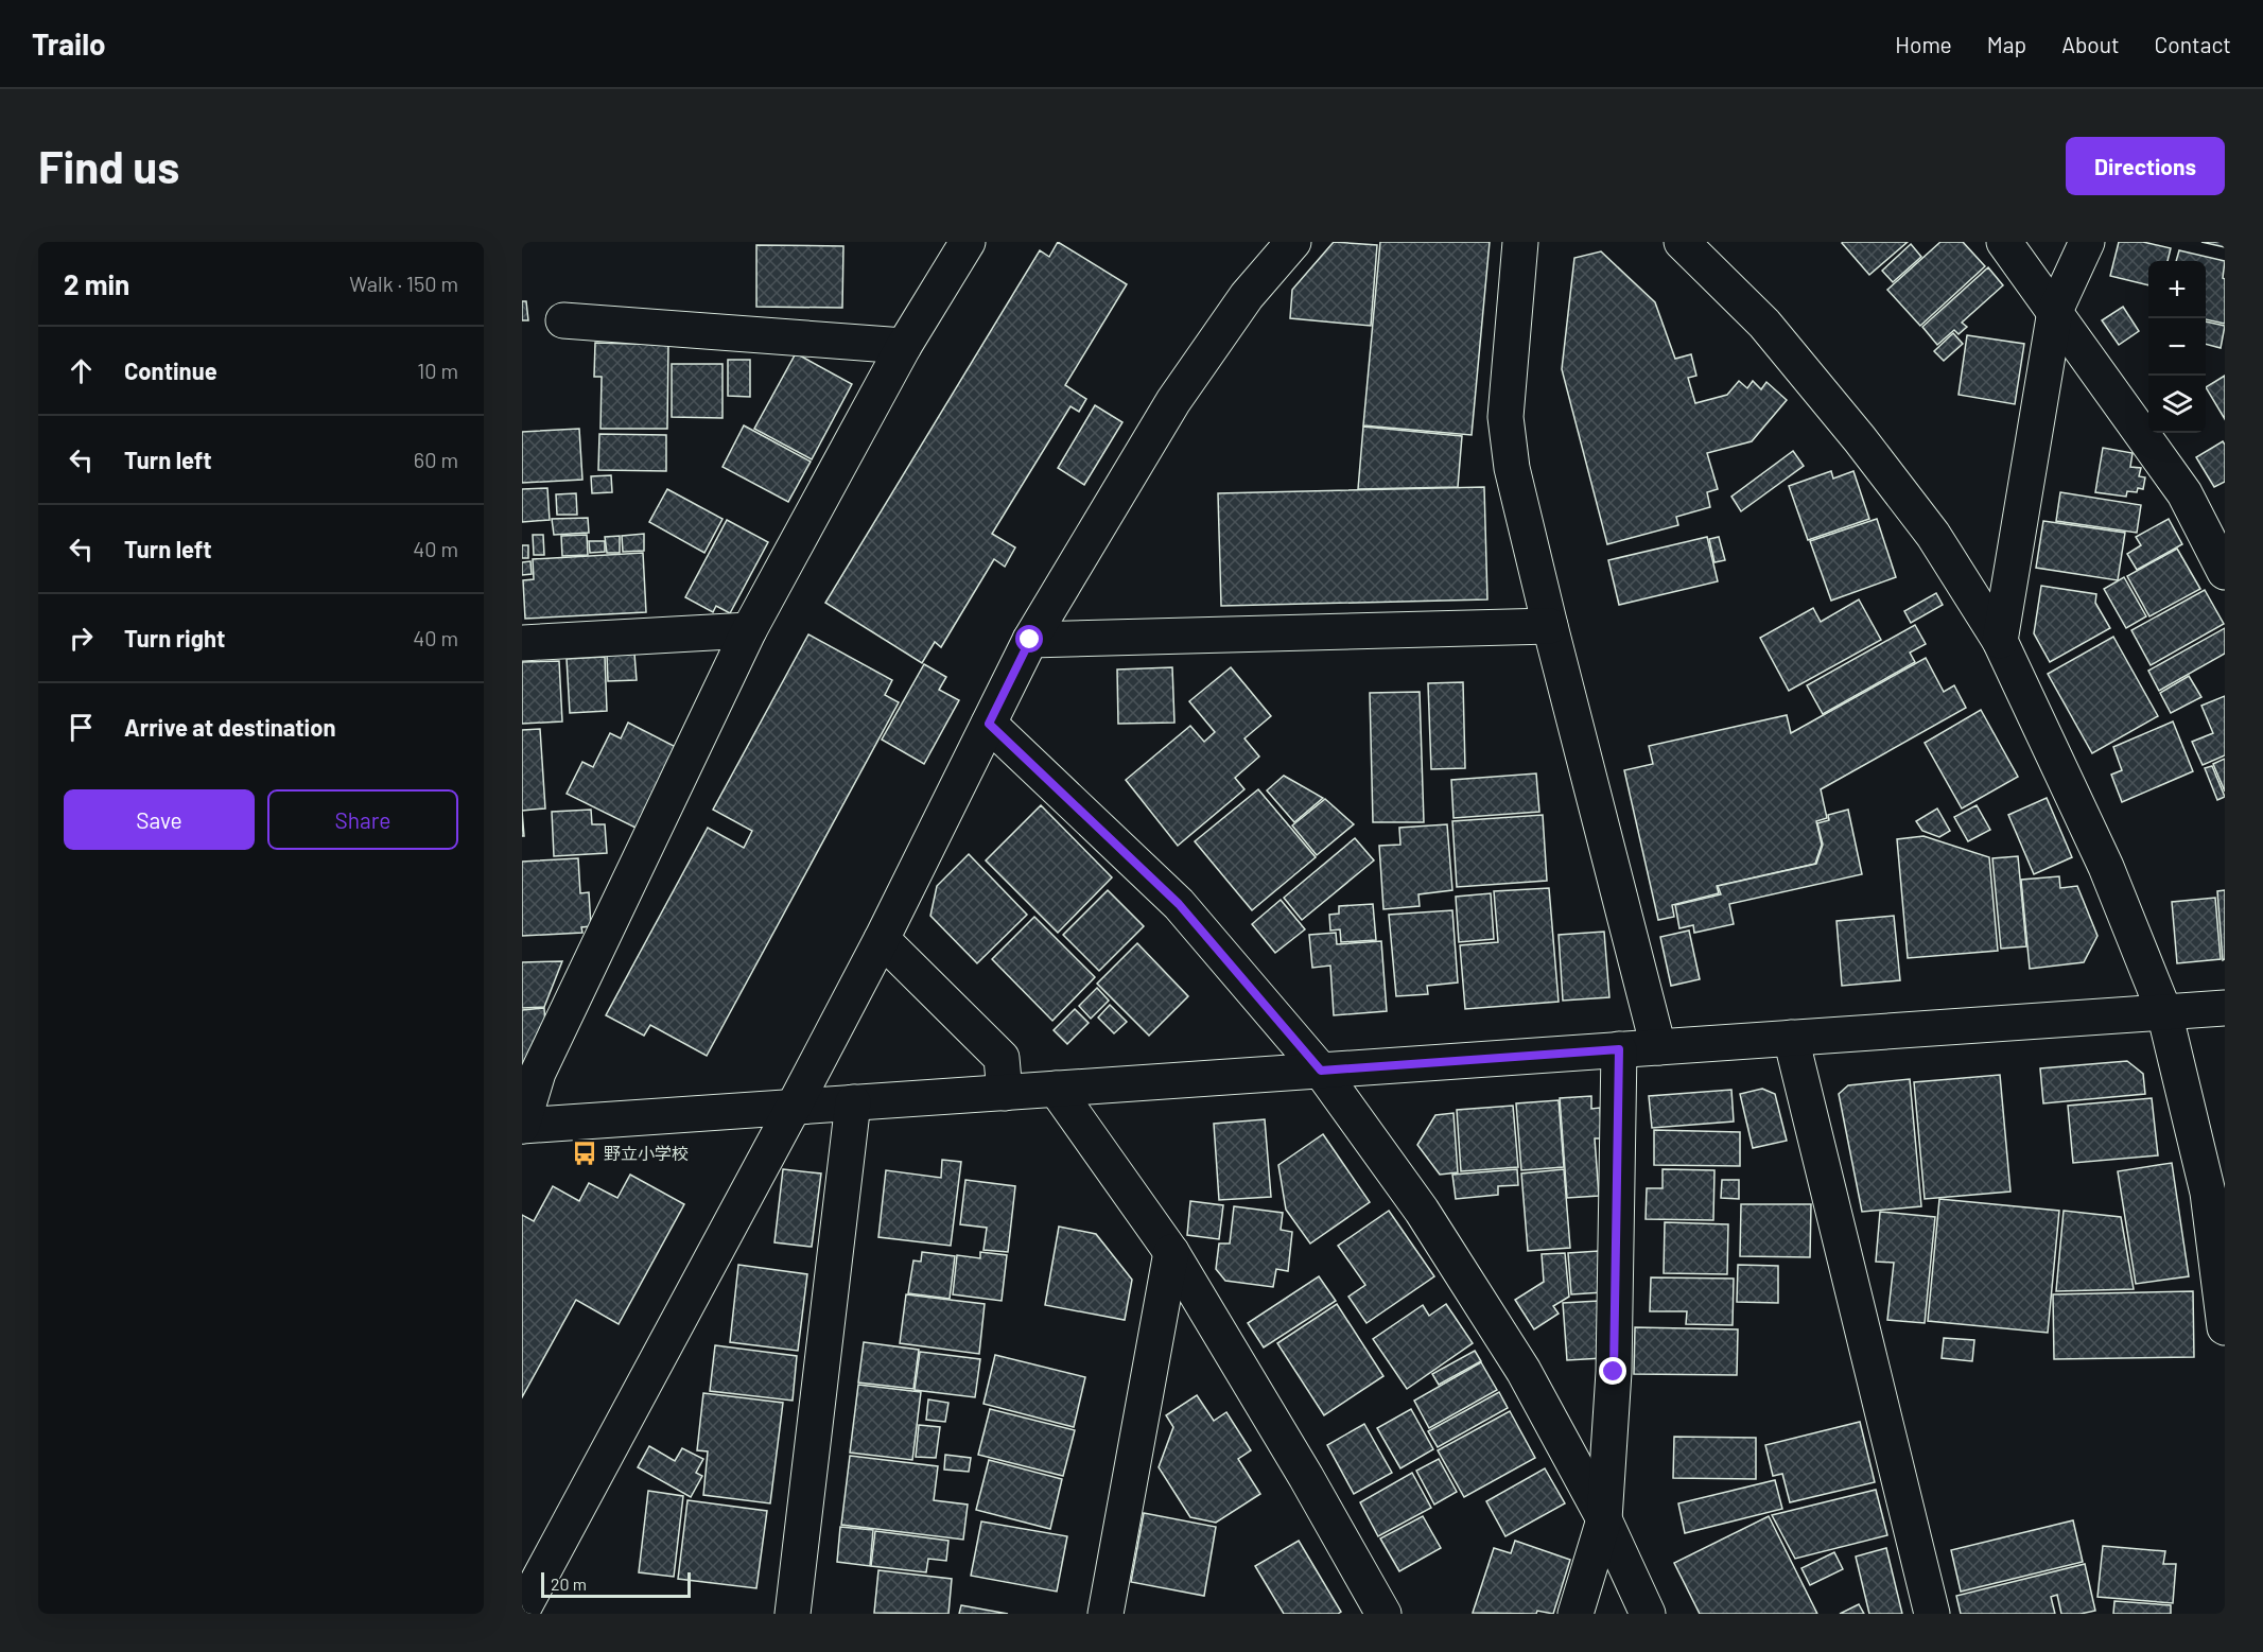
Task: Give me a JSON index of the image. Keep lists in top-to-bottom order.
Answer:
{
  "places": {
    "bus stop": ["野立小学校"]
  },
  "scale_bar": "20 m",
  "page": {
    "header": "Trailo",
    "nav": [
      "Home",
      "Map",
      "About",
      "Contact"
    ],
    "buttons": [
      "Directions",
      ["Save", "Share"]
    ],
    "title": "Find us",
    "heading": ["2 min", "Walk · 150 m"],
    "map_buttons": ["+", "−"],
    "list": [
      ["Continue", "10 m"],
      ["Turn left", "60 m"],
      ["Turn left", "40 m"],
      ["Turn right", "40 m"],
      "Arrive at destination"
    ],
    "scale": "20 m"
  }
}
